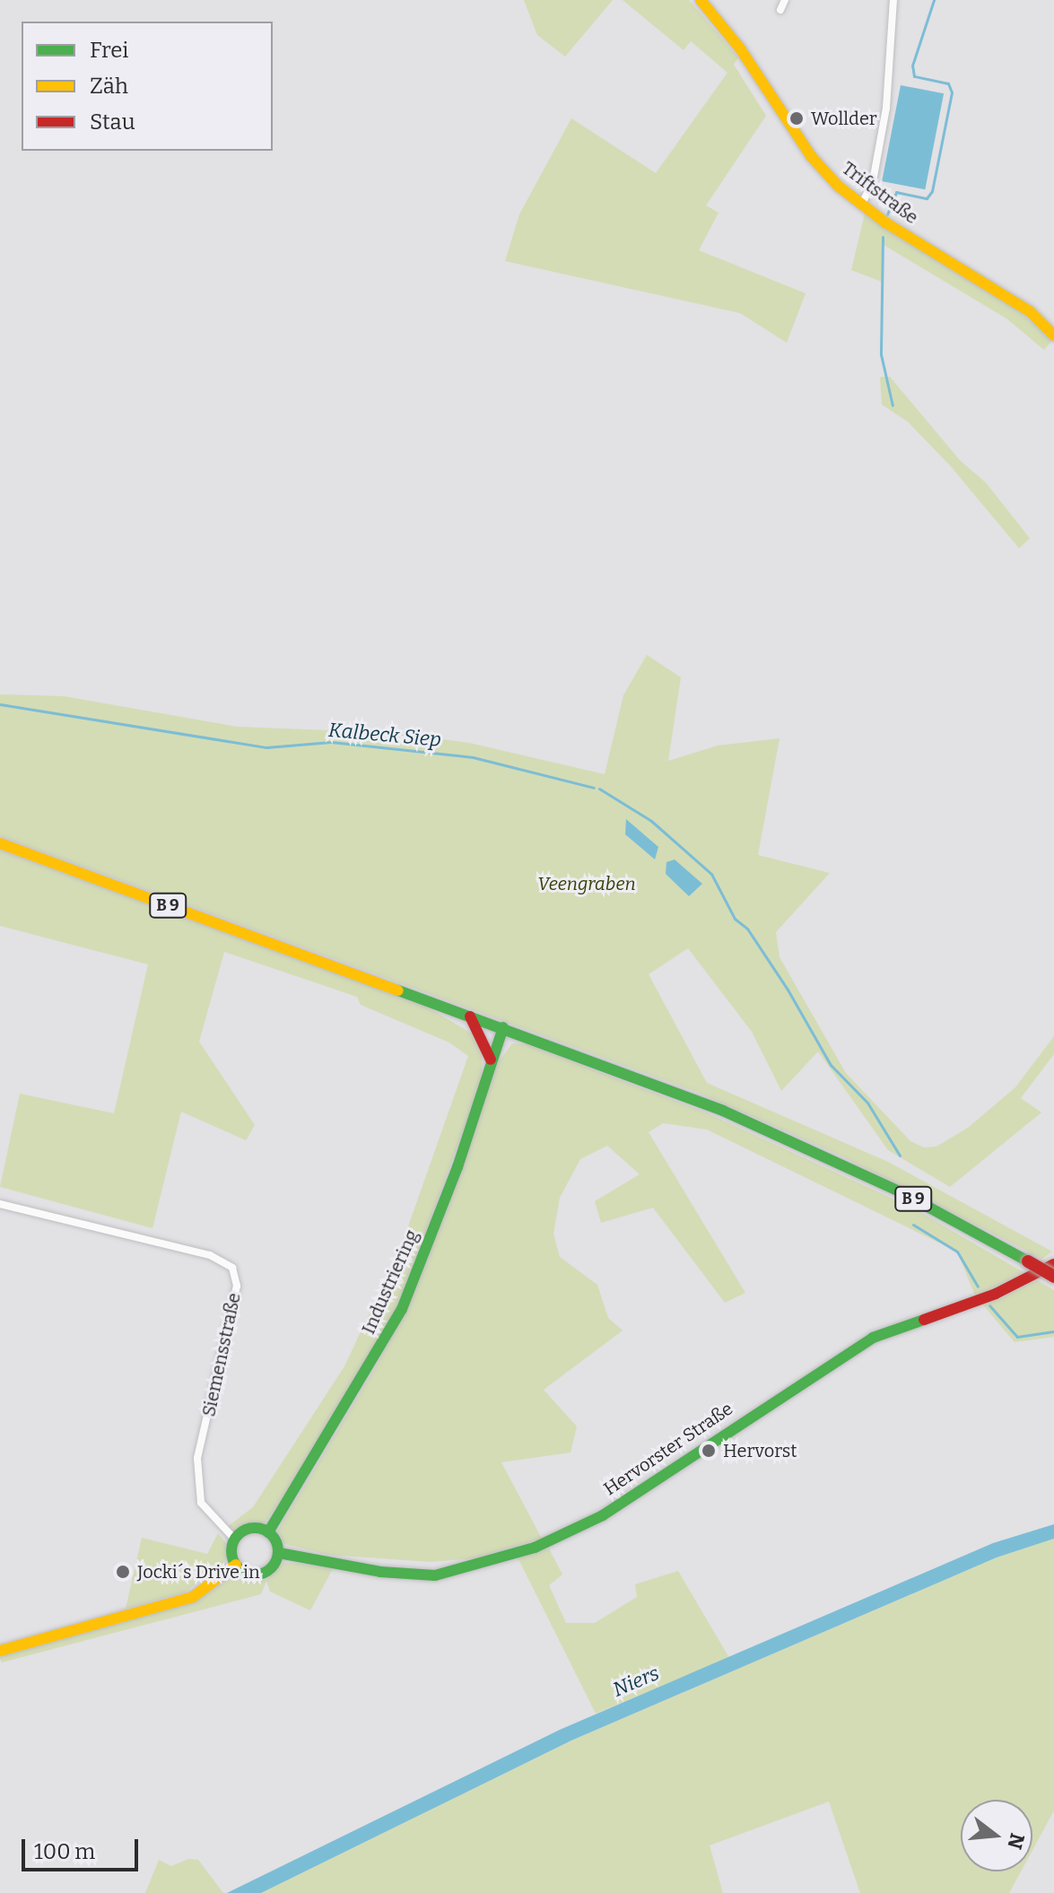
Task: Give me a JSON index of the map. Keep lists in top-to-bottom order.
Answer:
{
  "streets": {
    "street": [
      "Triftstraße",
      "B 9",
      "Industriering",
      "Siemensstraße",
      "Hervorster Straße"
    ]
  },
  "crossings": [
    ["B 9", "Industriering"],
    ["Industriering", "Siemensstraße"],
    ["Industriering", "Hervorster Straße"],
    ["Siemensstraße", "Hervorster Straße"]
  ],
  "water": ["Kalbeck Siep", "Niers"],
  "parks": ["Veengraben"],
  "places": ["Wollder", "Hervorst", "Jocki´s Drive in"],
  "legend": ["Frei", "Zäh", "Stau"],
  "scale_bar": "100 m",
  "north": "right"
}
